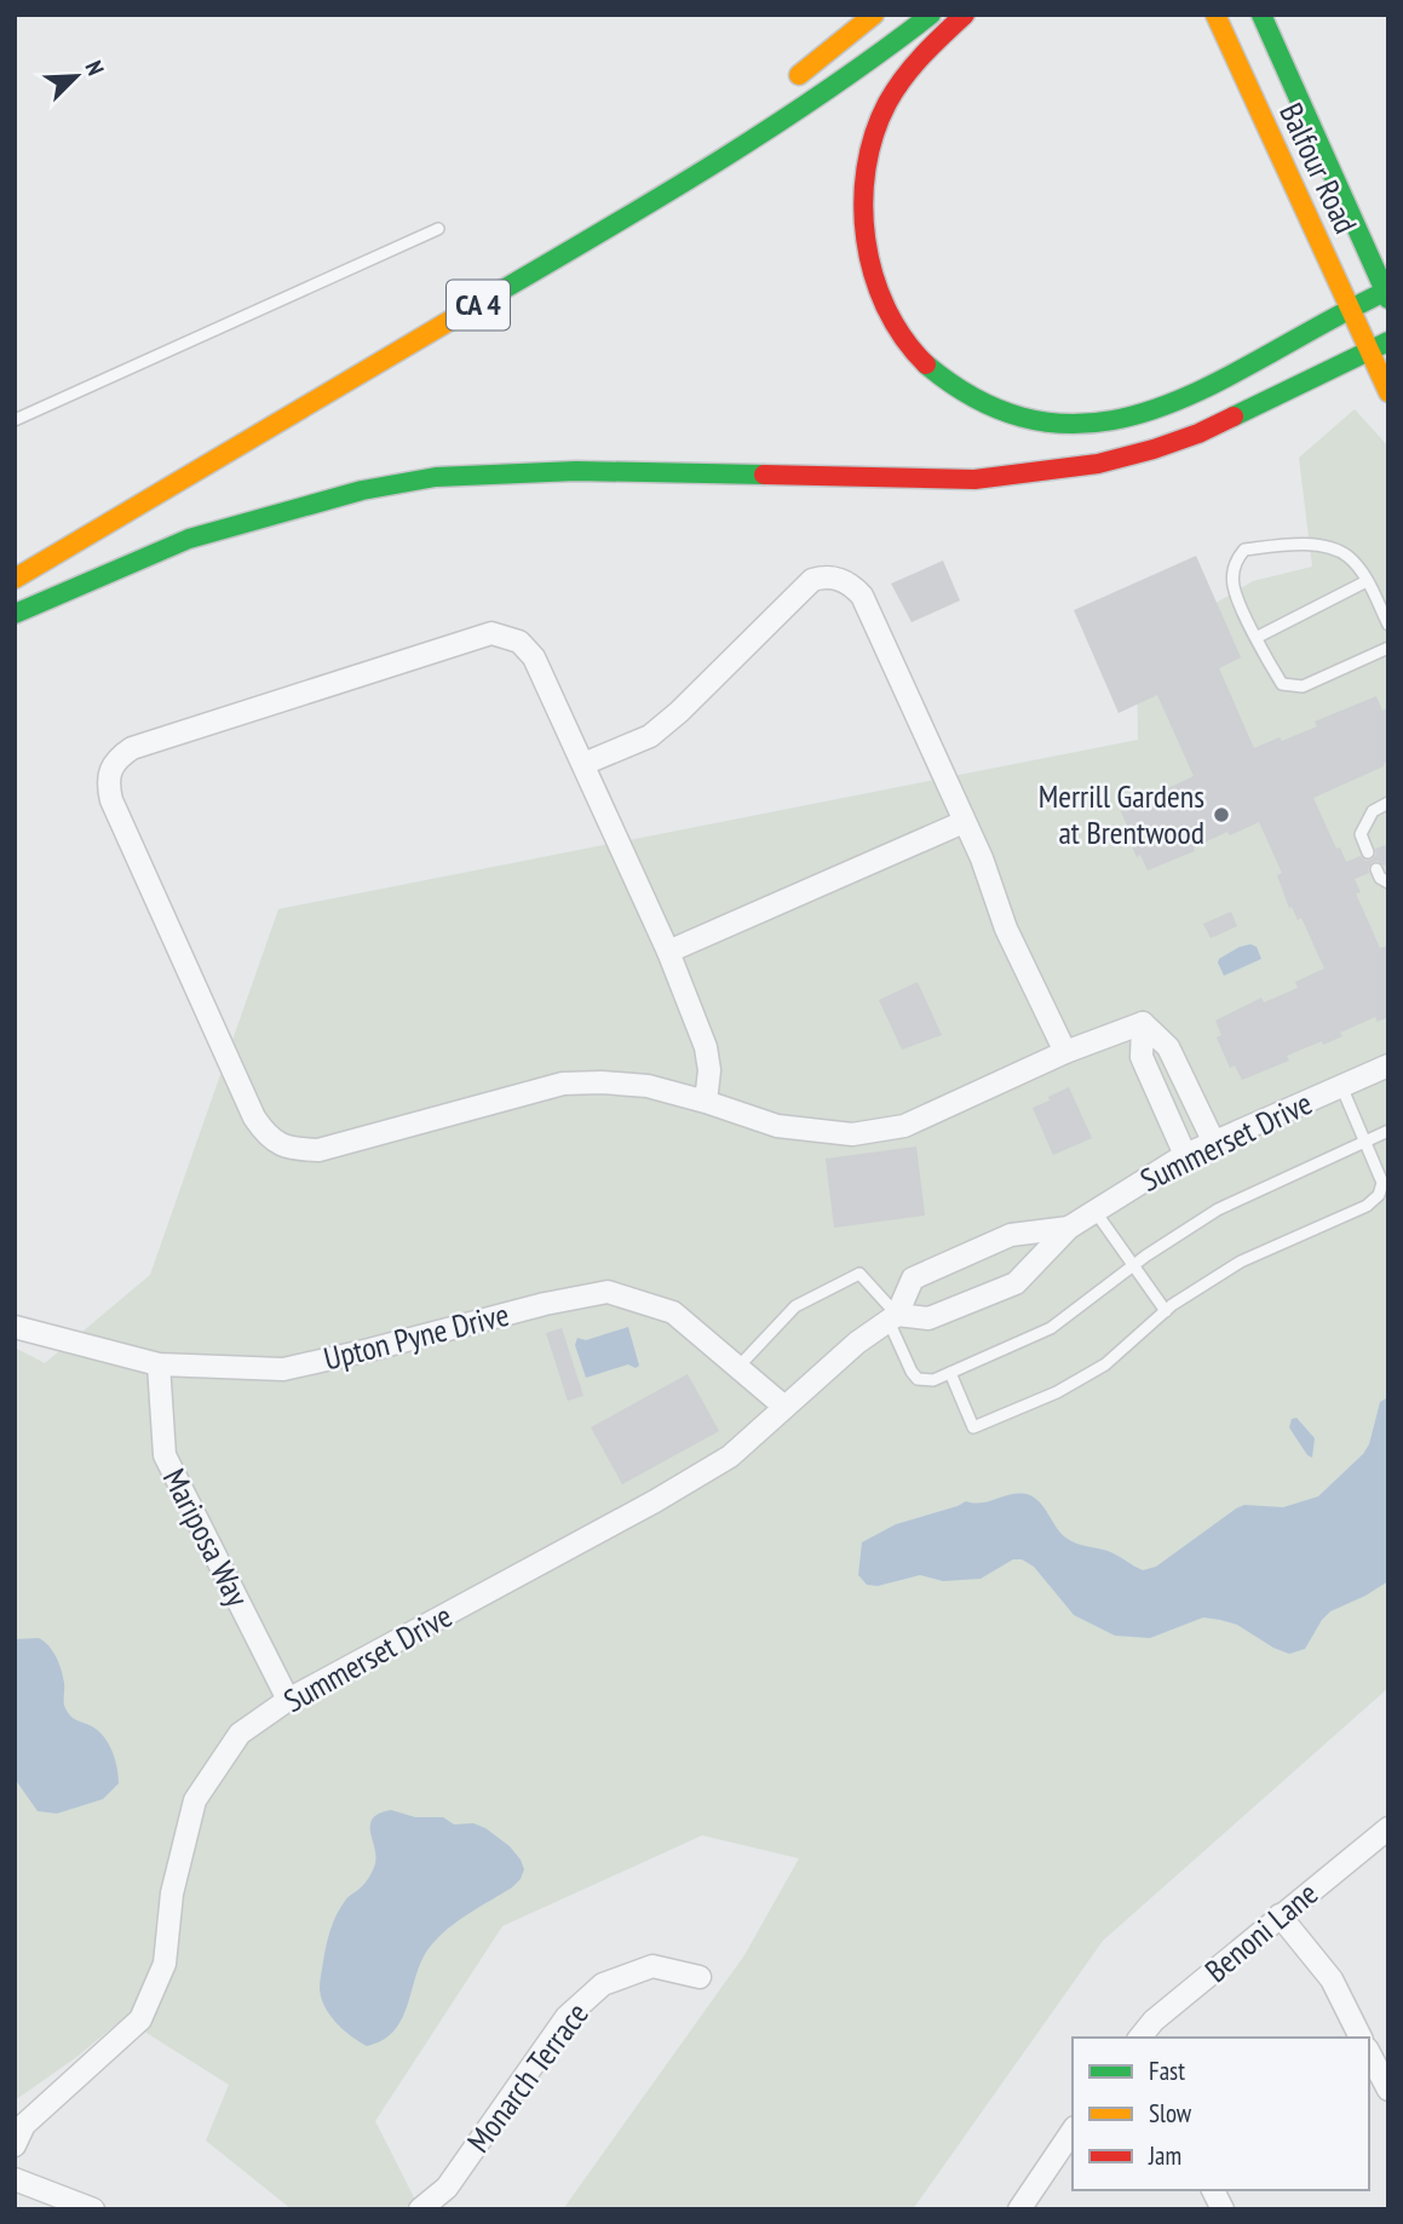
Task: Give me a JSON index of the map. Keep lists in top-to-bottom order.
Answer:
{
  "streets": {
    "main road": ["Balfour Road", "CA 4"],
    "street": [
      "Summerset Drive",
      "Upton Pyne Drive",
      "Mariposa Way",
      "Benoni Lane",
      "Monarch Terrace"
    ]
  },
  "crossings": [
    ["Summerset Drive", "Upton Pyne Drive"],
    ["Summerset Drive", "Mariposa Way"],
    ["Upton Pyne Drive", "Mariposa Way"]
  ],
  "places": ["Merrill Gardens at Brentwood"],
  "legend": ["Fast", "Slow", "Jam"],
  "north": "top right"
}
